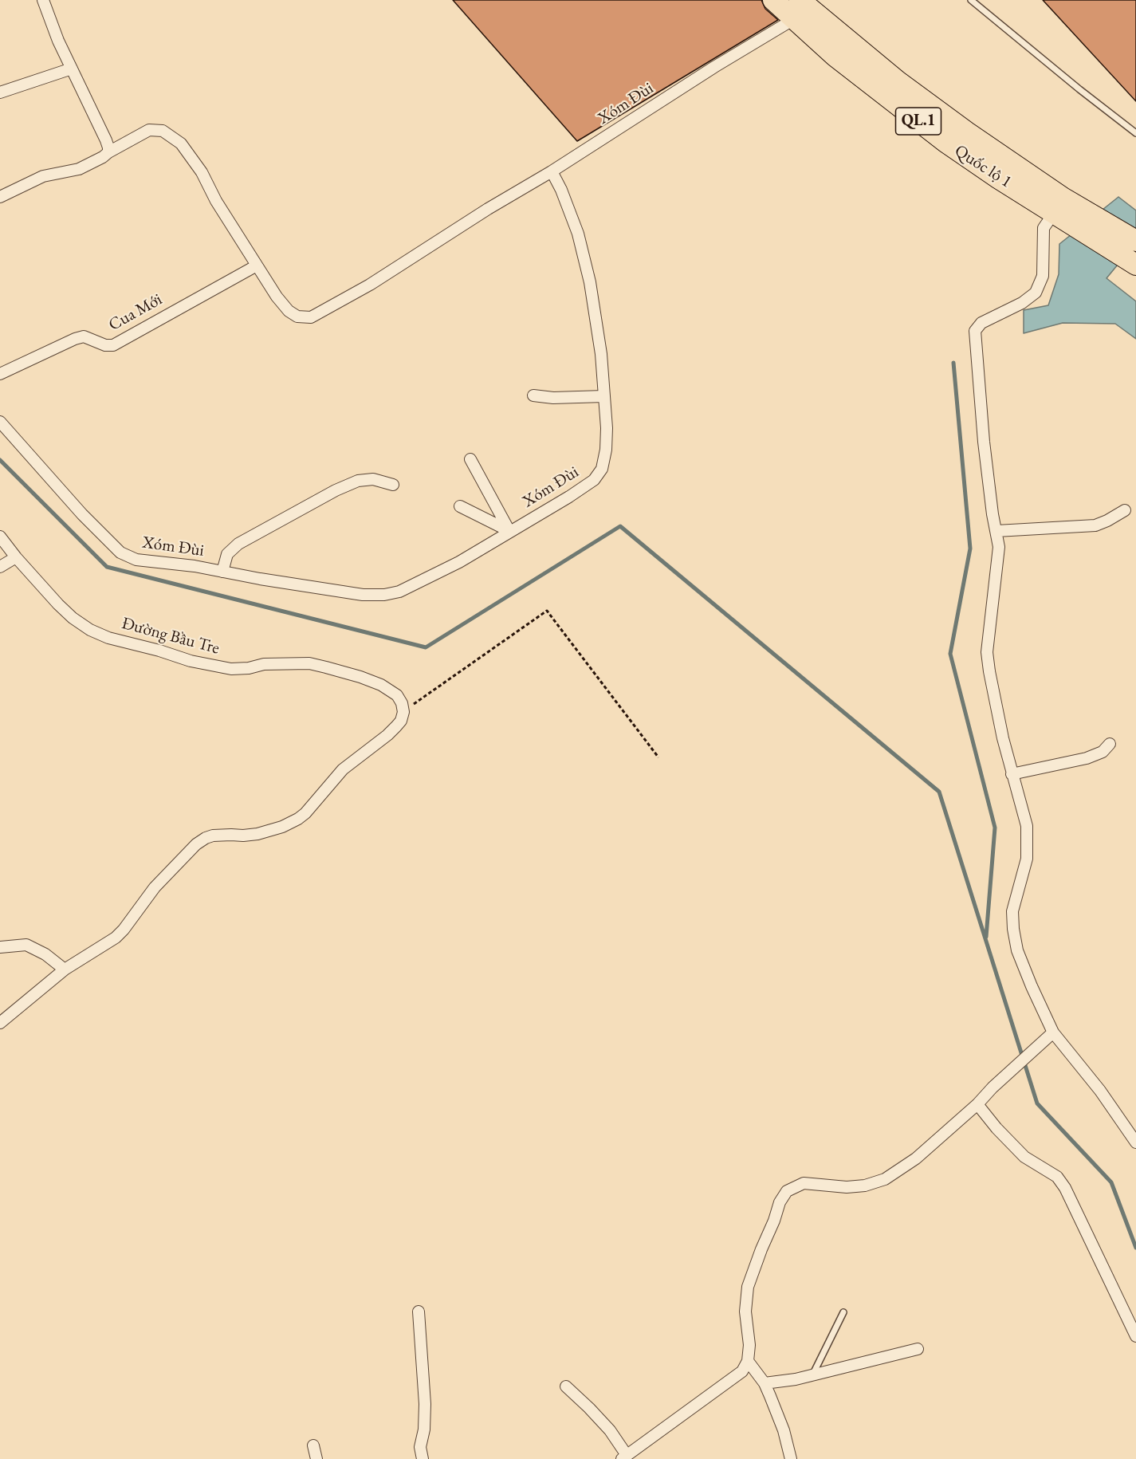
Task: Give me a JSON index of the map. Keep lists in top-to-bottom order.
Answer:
{
  "streets": {
    "highway": ["QL.1", "Quốc lộ 1"],
    "street": ["Xóm Đùi", "Cua Mới", "Đường Bầu Tre"]
  },
  "crossings": [
    ["Xóm Đùi", "Quốc lộ 1"]
  ]
}
